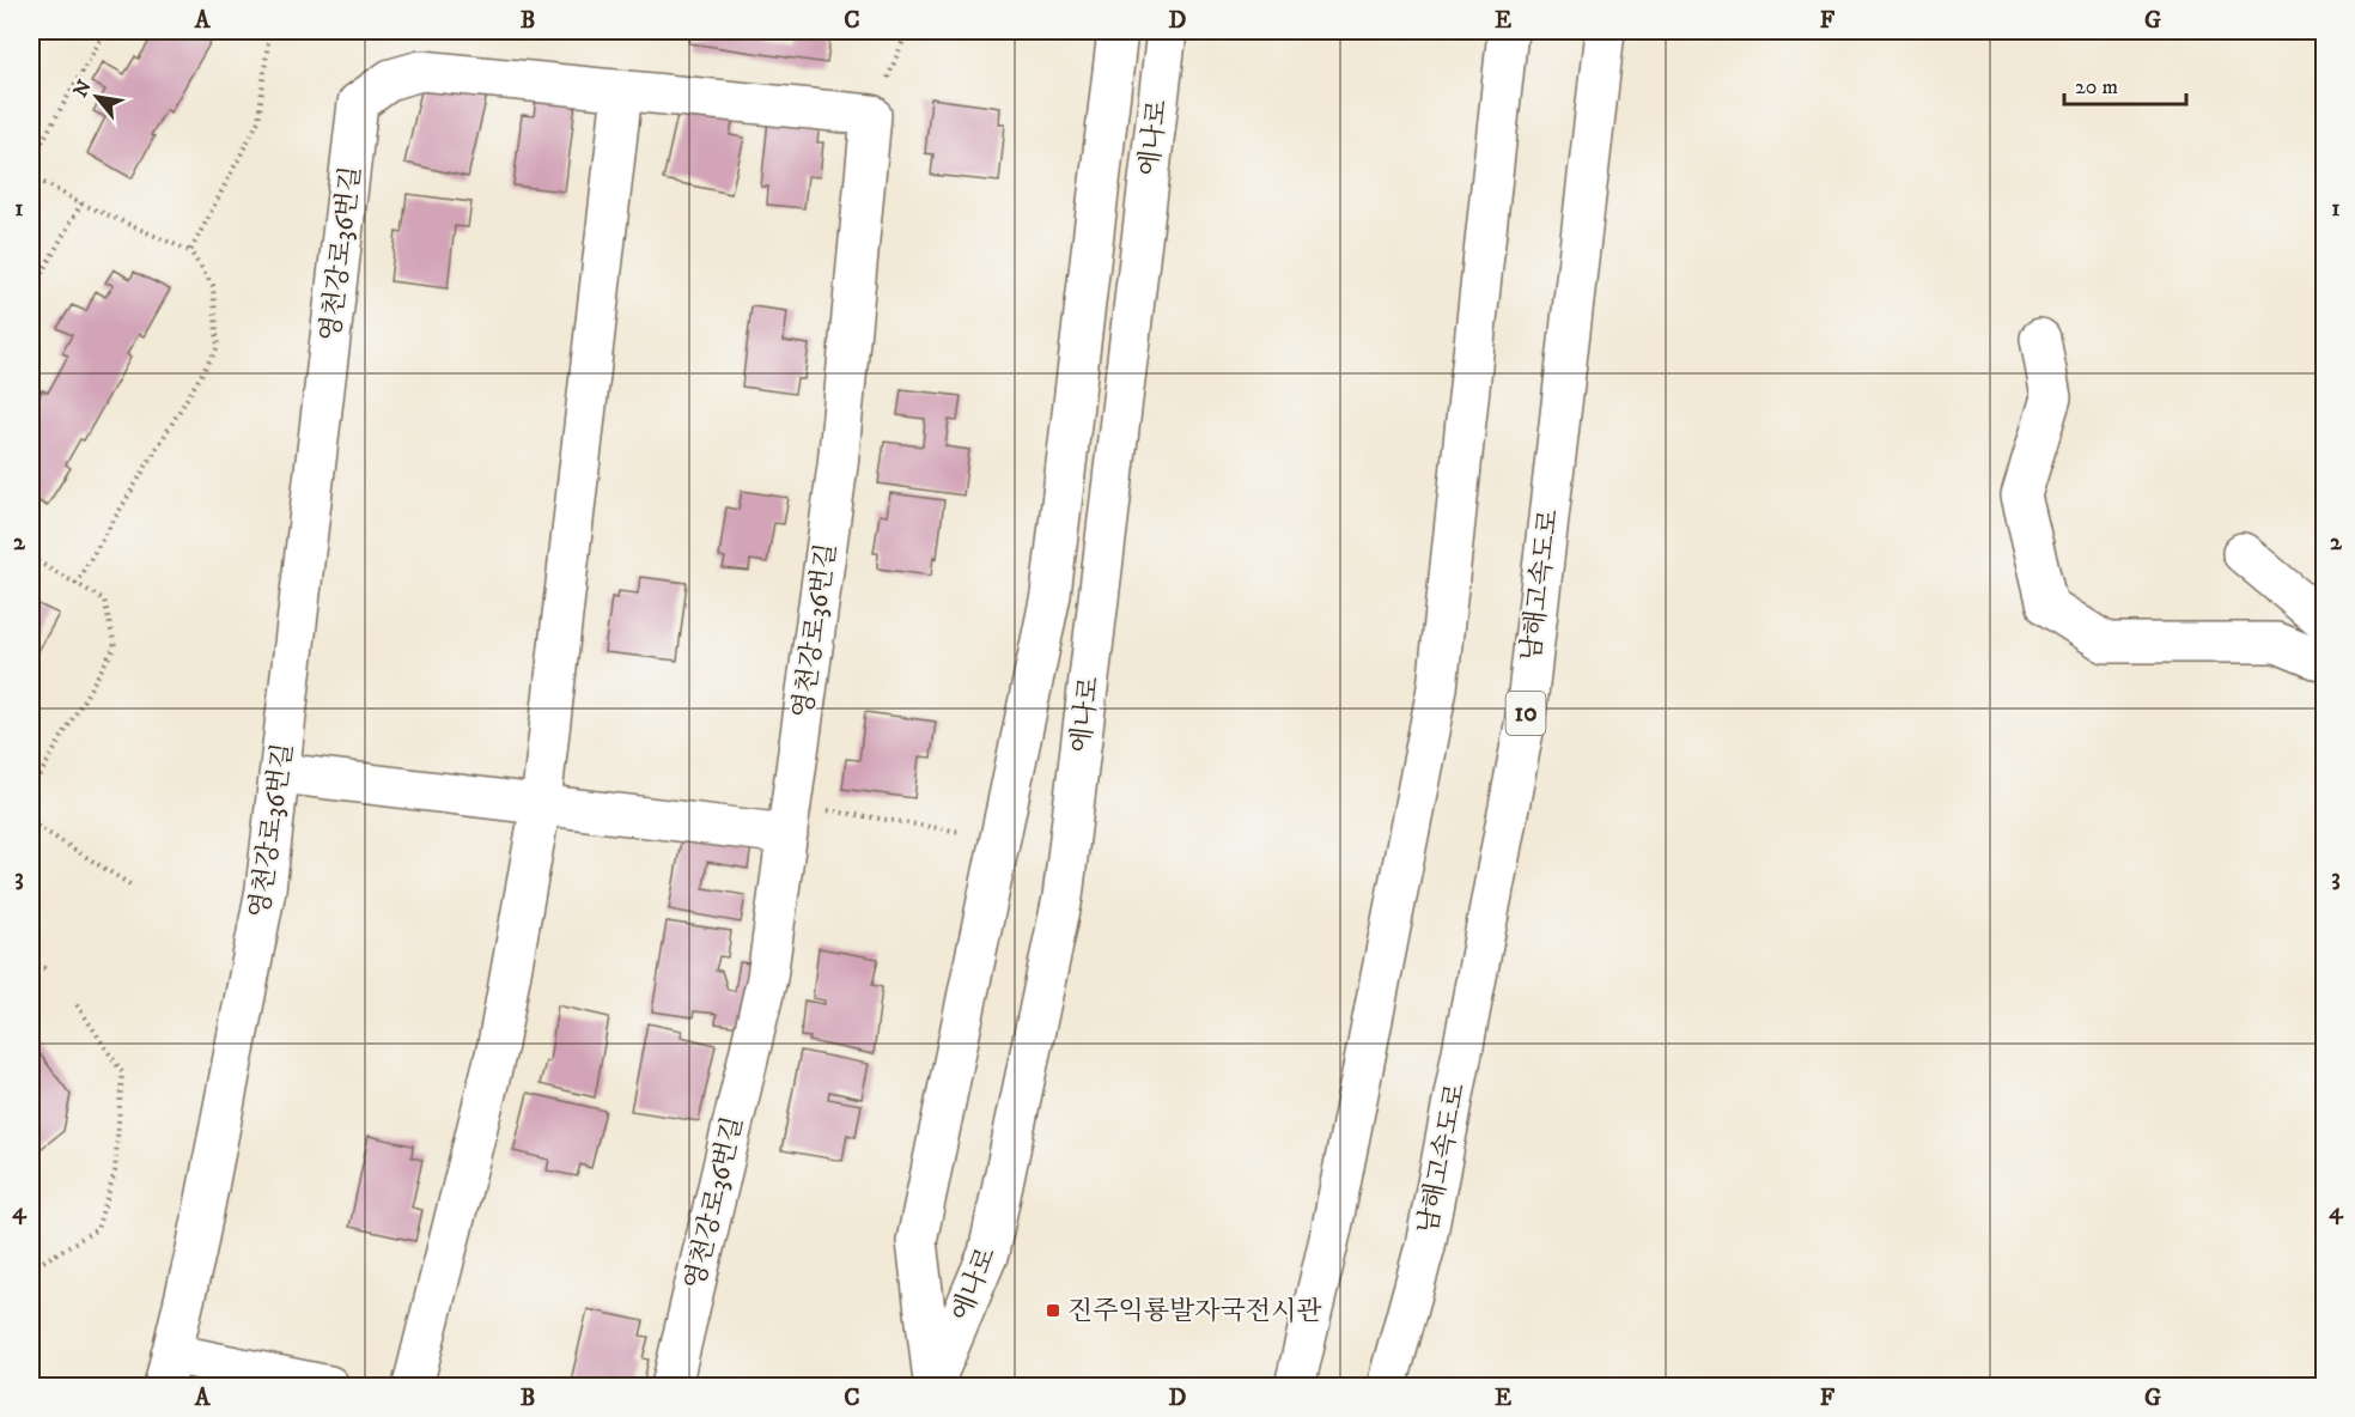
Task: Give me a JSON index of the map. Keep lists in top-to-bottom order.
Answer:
{
  "streets": {
    "main road": [
      "에나로",
      "영천강로36번길",
      "남해고속도로",
      "10"
    ]
  },
  "places": {
    "transit": ["진주익룡발자국전시관"]
  },
  "scale_bar": "20 m",
  "north": "top left",
  "grid": {
    "columns": [
      "A",
      "B",
      "C",
      "D",
      "E",
      "F",
      "G"
    ],
    "rows": [
      "1",
      "2",
      "3",
      "4"
    ]
  }
}
